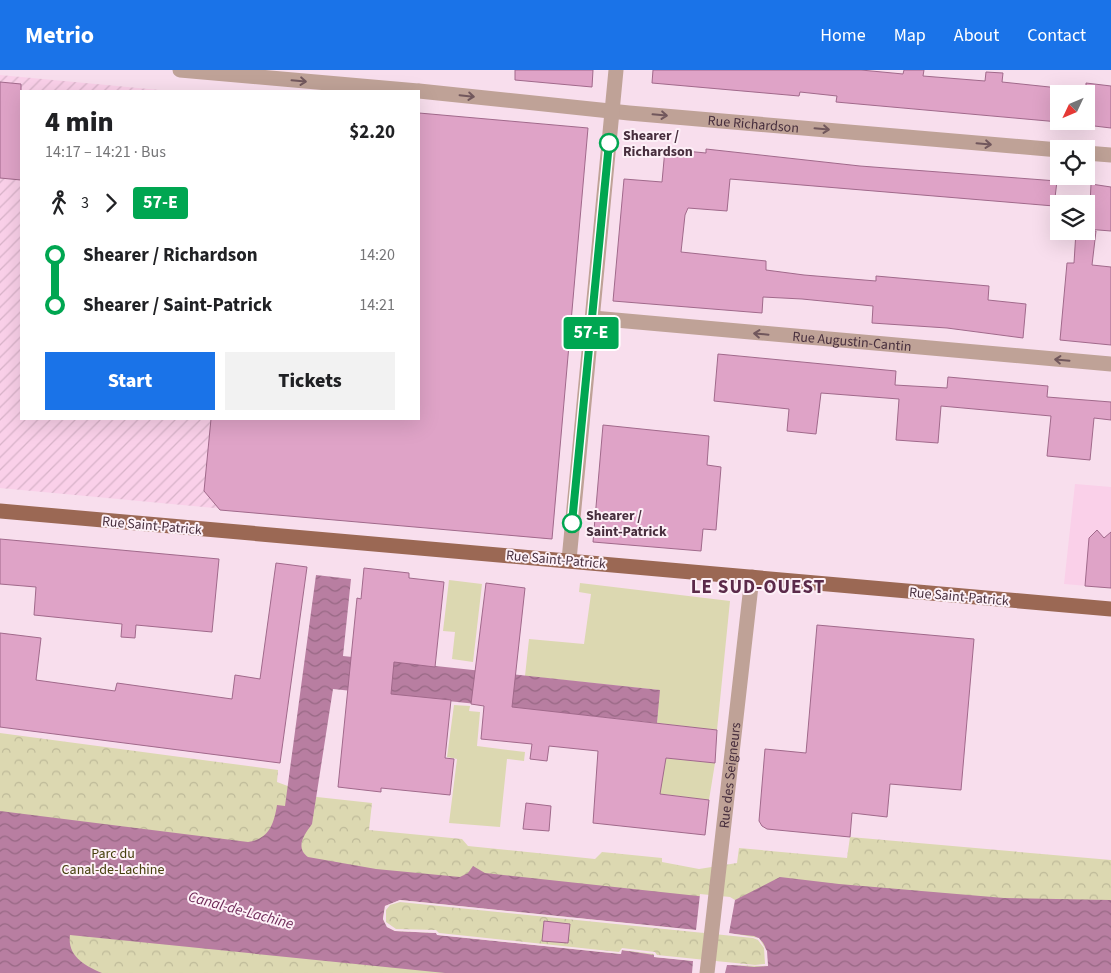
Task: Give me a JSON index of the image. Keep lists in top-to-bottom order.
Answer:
{
  "streets": {
    "main road": ["Rue Saint-Patrick"],
    "street": ["Rue Richardson", "Rue Augustin-Cantin", "Rue des Seigneurs"]
  },
  "crossings": [
    ["Rue Saint-Patrick", "Rue des Seigneurs"]
  ],
  "one_way": ["Rue Richardson", "Rue Augustin-Cantin"],
  "districts": ["LE SUD-OUEST"],
  "water": ["Canal-de-Lachine"],
  "parks": ["Parc du Canal-de-Lachine"],
  "places": ["Shearer / Richardson", "Shearer / Saint-Patrick"],
  "lines": ["bus line 57-E"],
  "north": "bottom left",
  "page": {
    "header": "Metrio",
    "nav": [
      "Home",
      "Map",
      "About",
      "Contact"
    ],
    "on_map": "57-E",
    "heading": ["4 min", "14:17 – 14:21 · Bus", "$2.20"],
    "legs": ["3", "57-E"],
    "list": [
      {
        "name": "Shearer / Richardson",
        "value": "14:20"
      },
      {
        "name": "Shearer / Saint-Patrick",
        "value": "14:21"
      }
    ],
    "buttons": ["Start", "Tickets"]
  }
}
